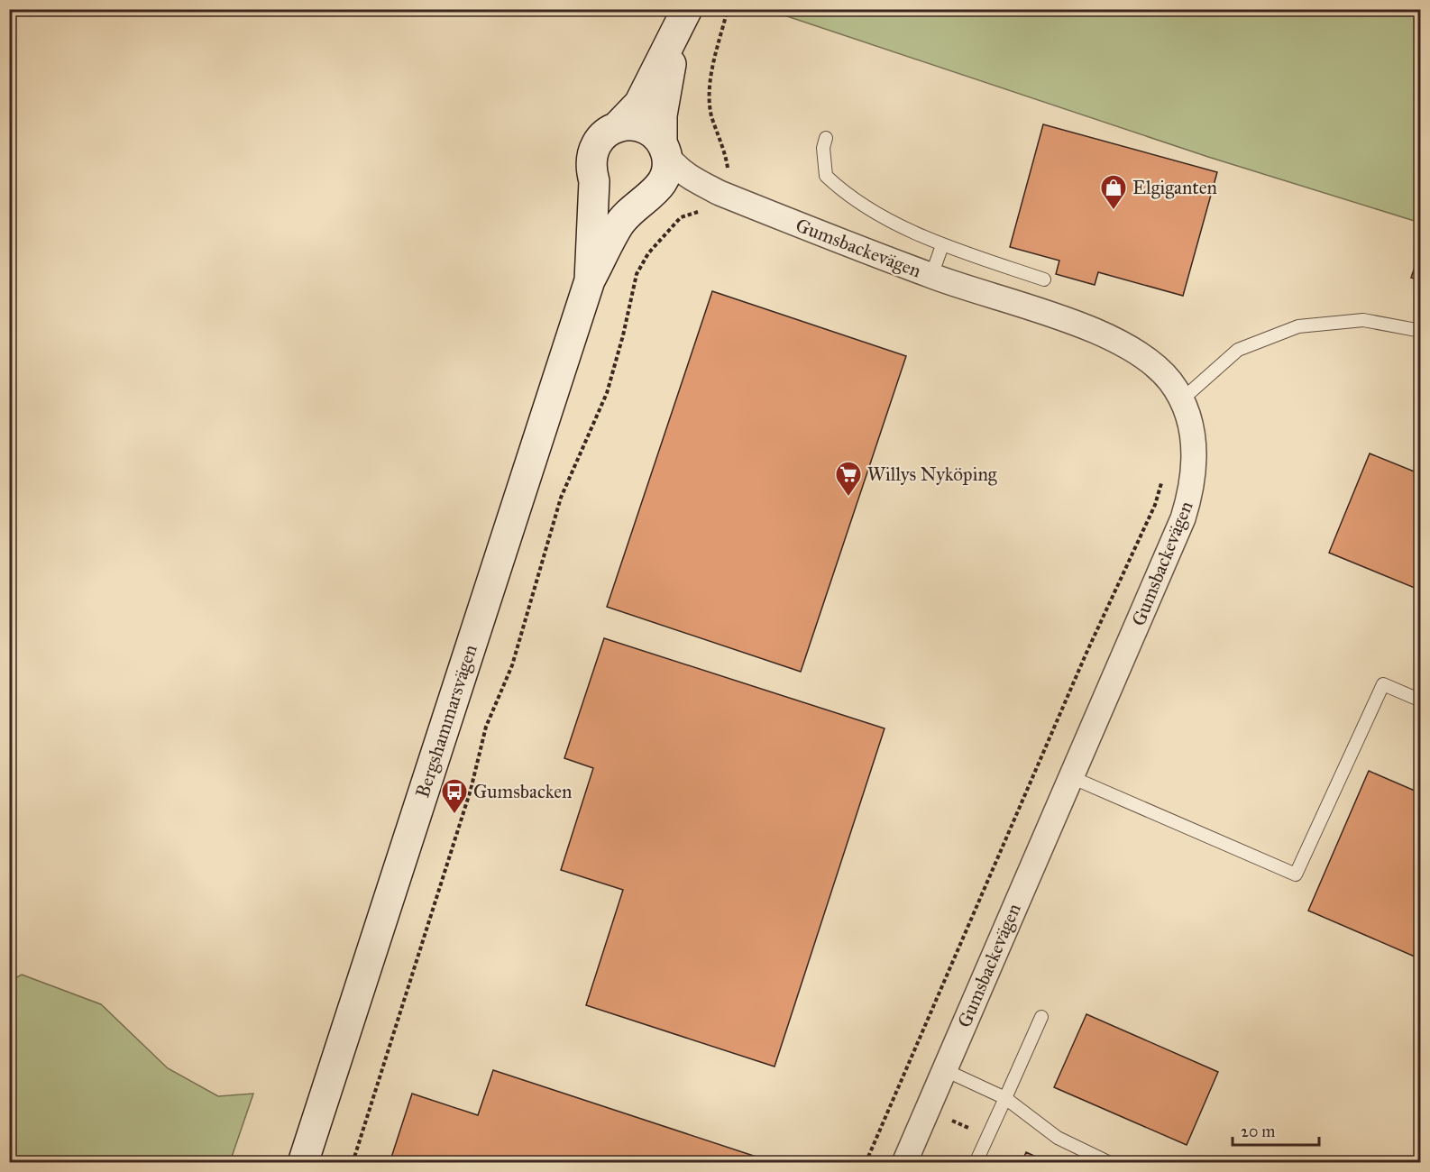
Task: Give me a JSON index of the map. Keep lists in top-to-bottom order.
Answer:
{
  "streets": {
    "main road": ["Bergshammarsvägen"],
    "street": ["Gumsbackevägen"]
  },
  "places": {
    "shop": ["Elgiganten"],
    "supermarket": ["Willys Nyköping"],
    "bus stop": ["Gumsbacken"]
  },
  "scale_bar": "20 m"
}
